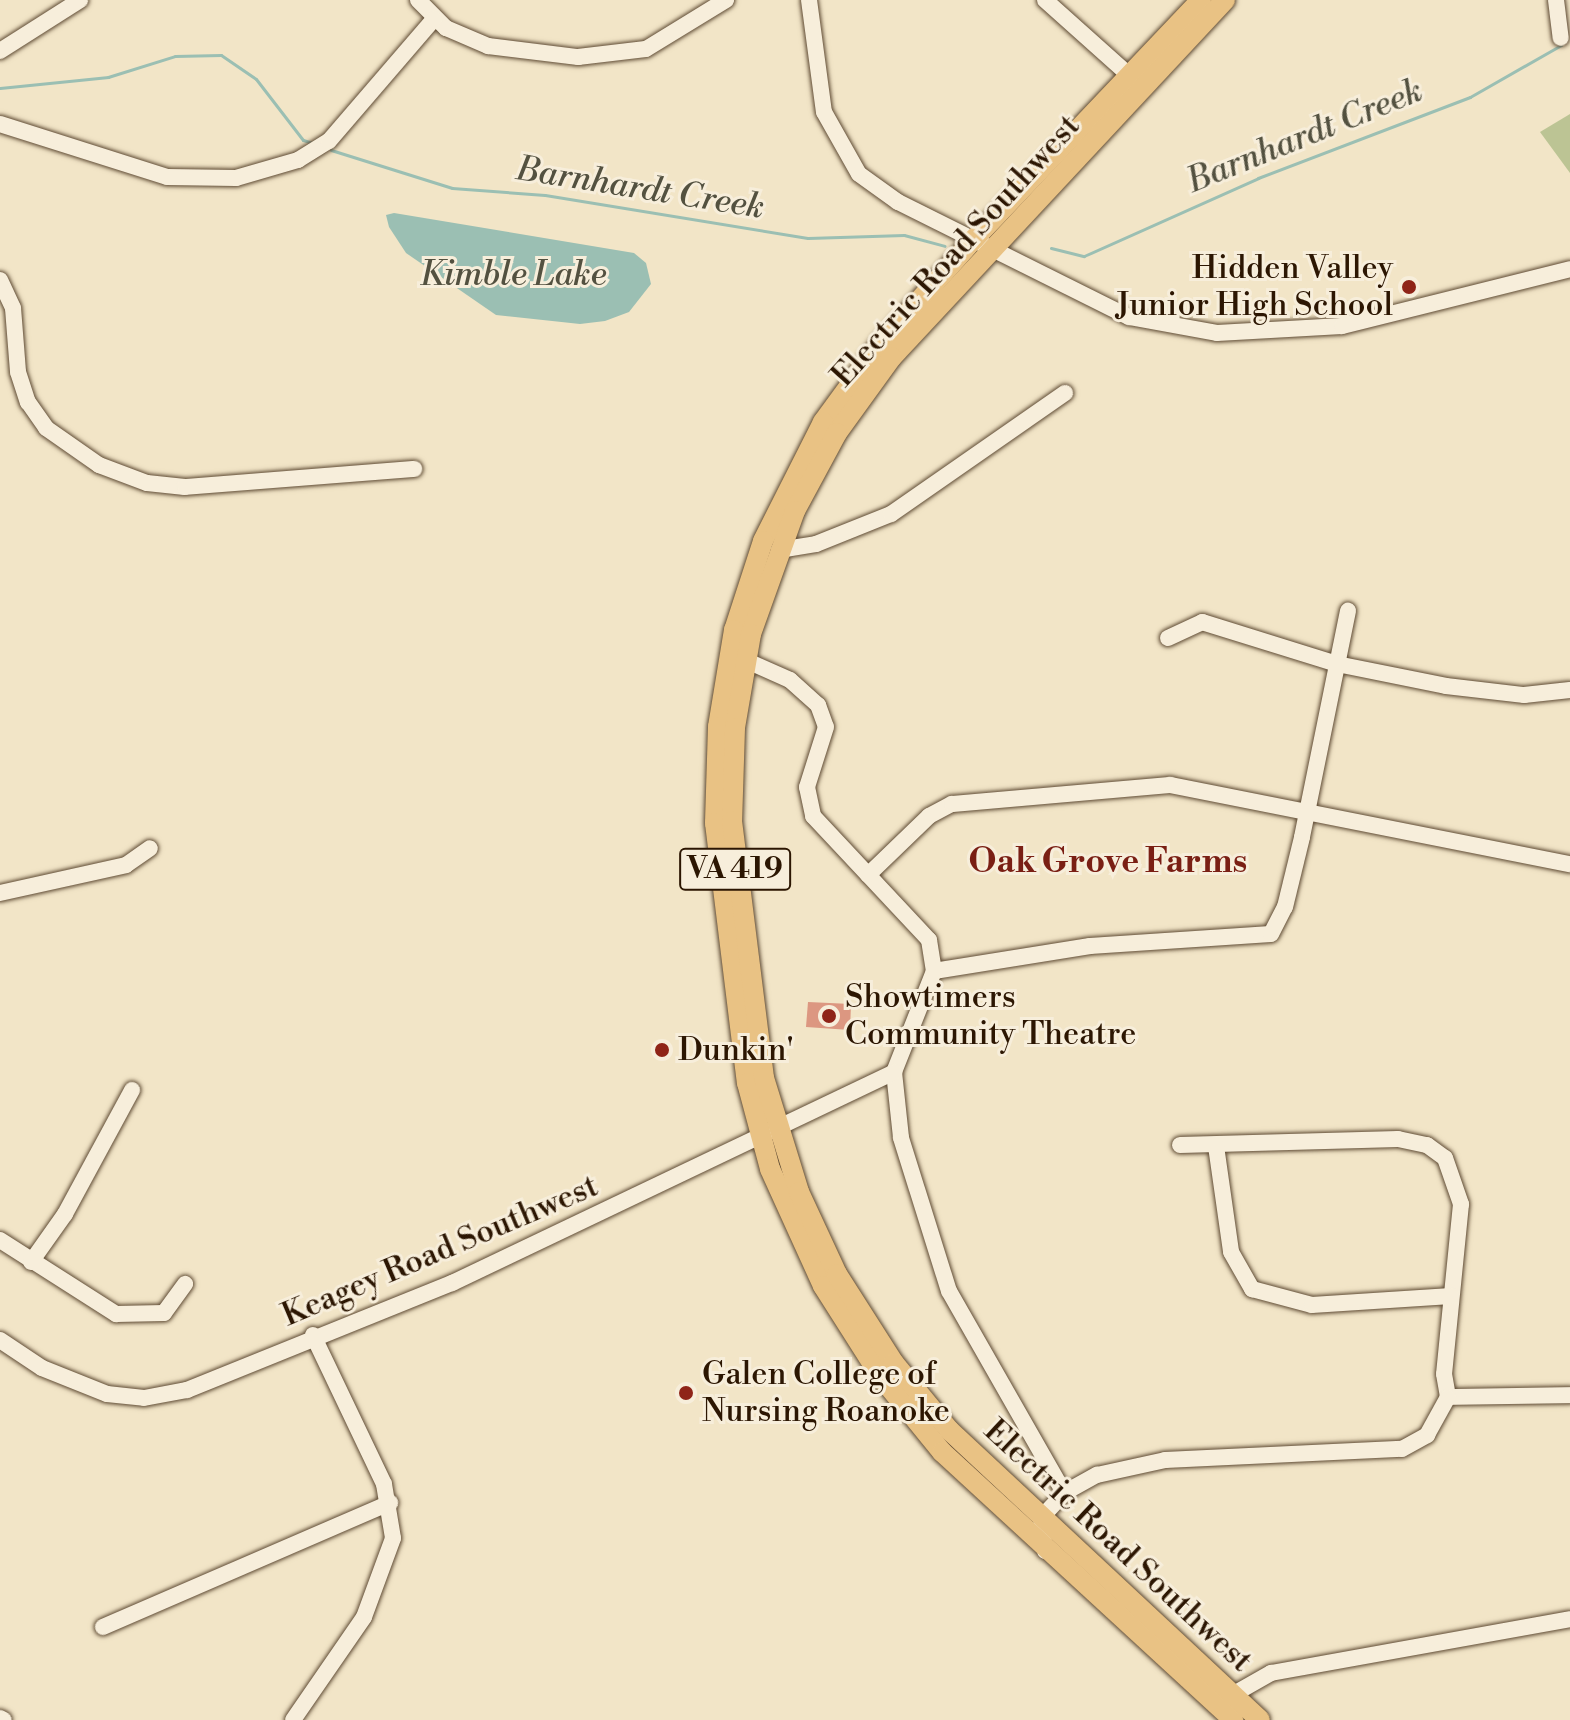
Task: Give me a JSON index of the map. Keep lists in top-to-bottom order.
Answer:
{
  "streets": {
    "main road": ["Electric Road Southwest", "VA 419"],
    "street": ["Keagey Road Southwest"]
  },
  "crossings": [
    ["Electric Road Southwest", "Keagey Road Southwest"]
  ],
  "districts": ["Oak Grove Farms"],
  "water": ["Barnhardt Creek", "Kimble Lake"],
  "places": [
    "Hidden Valley Junior High School",
    "Showtimers Community Theatre",
    "Dunkin'",
    "Galen College of Nursing Roanoke"
  ]
}
